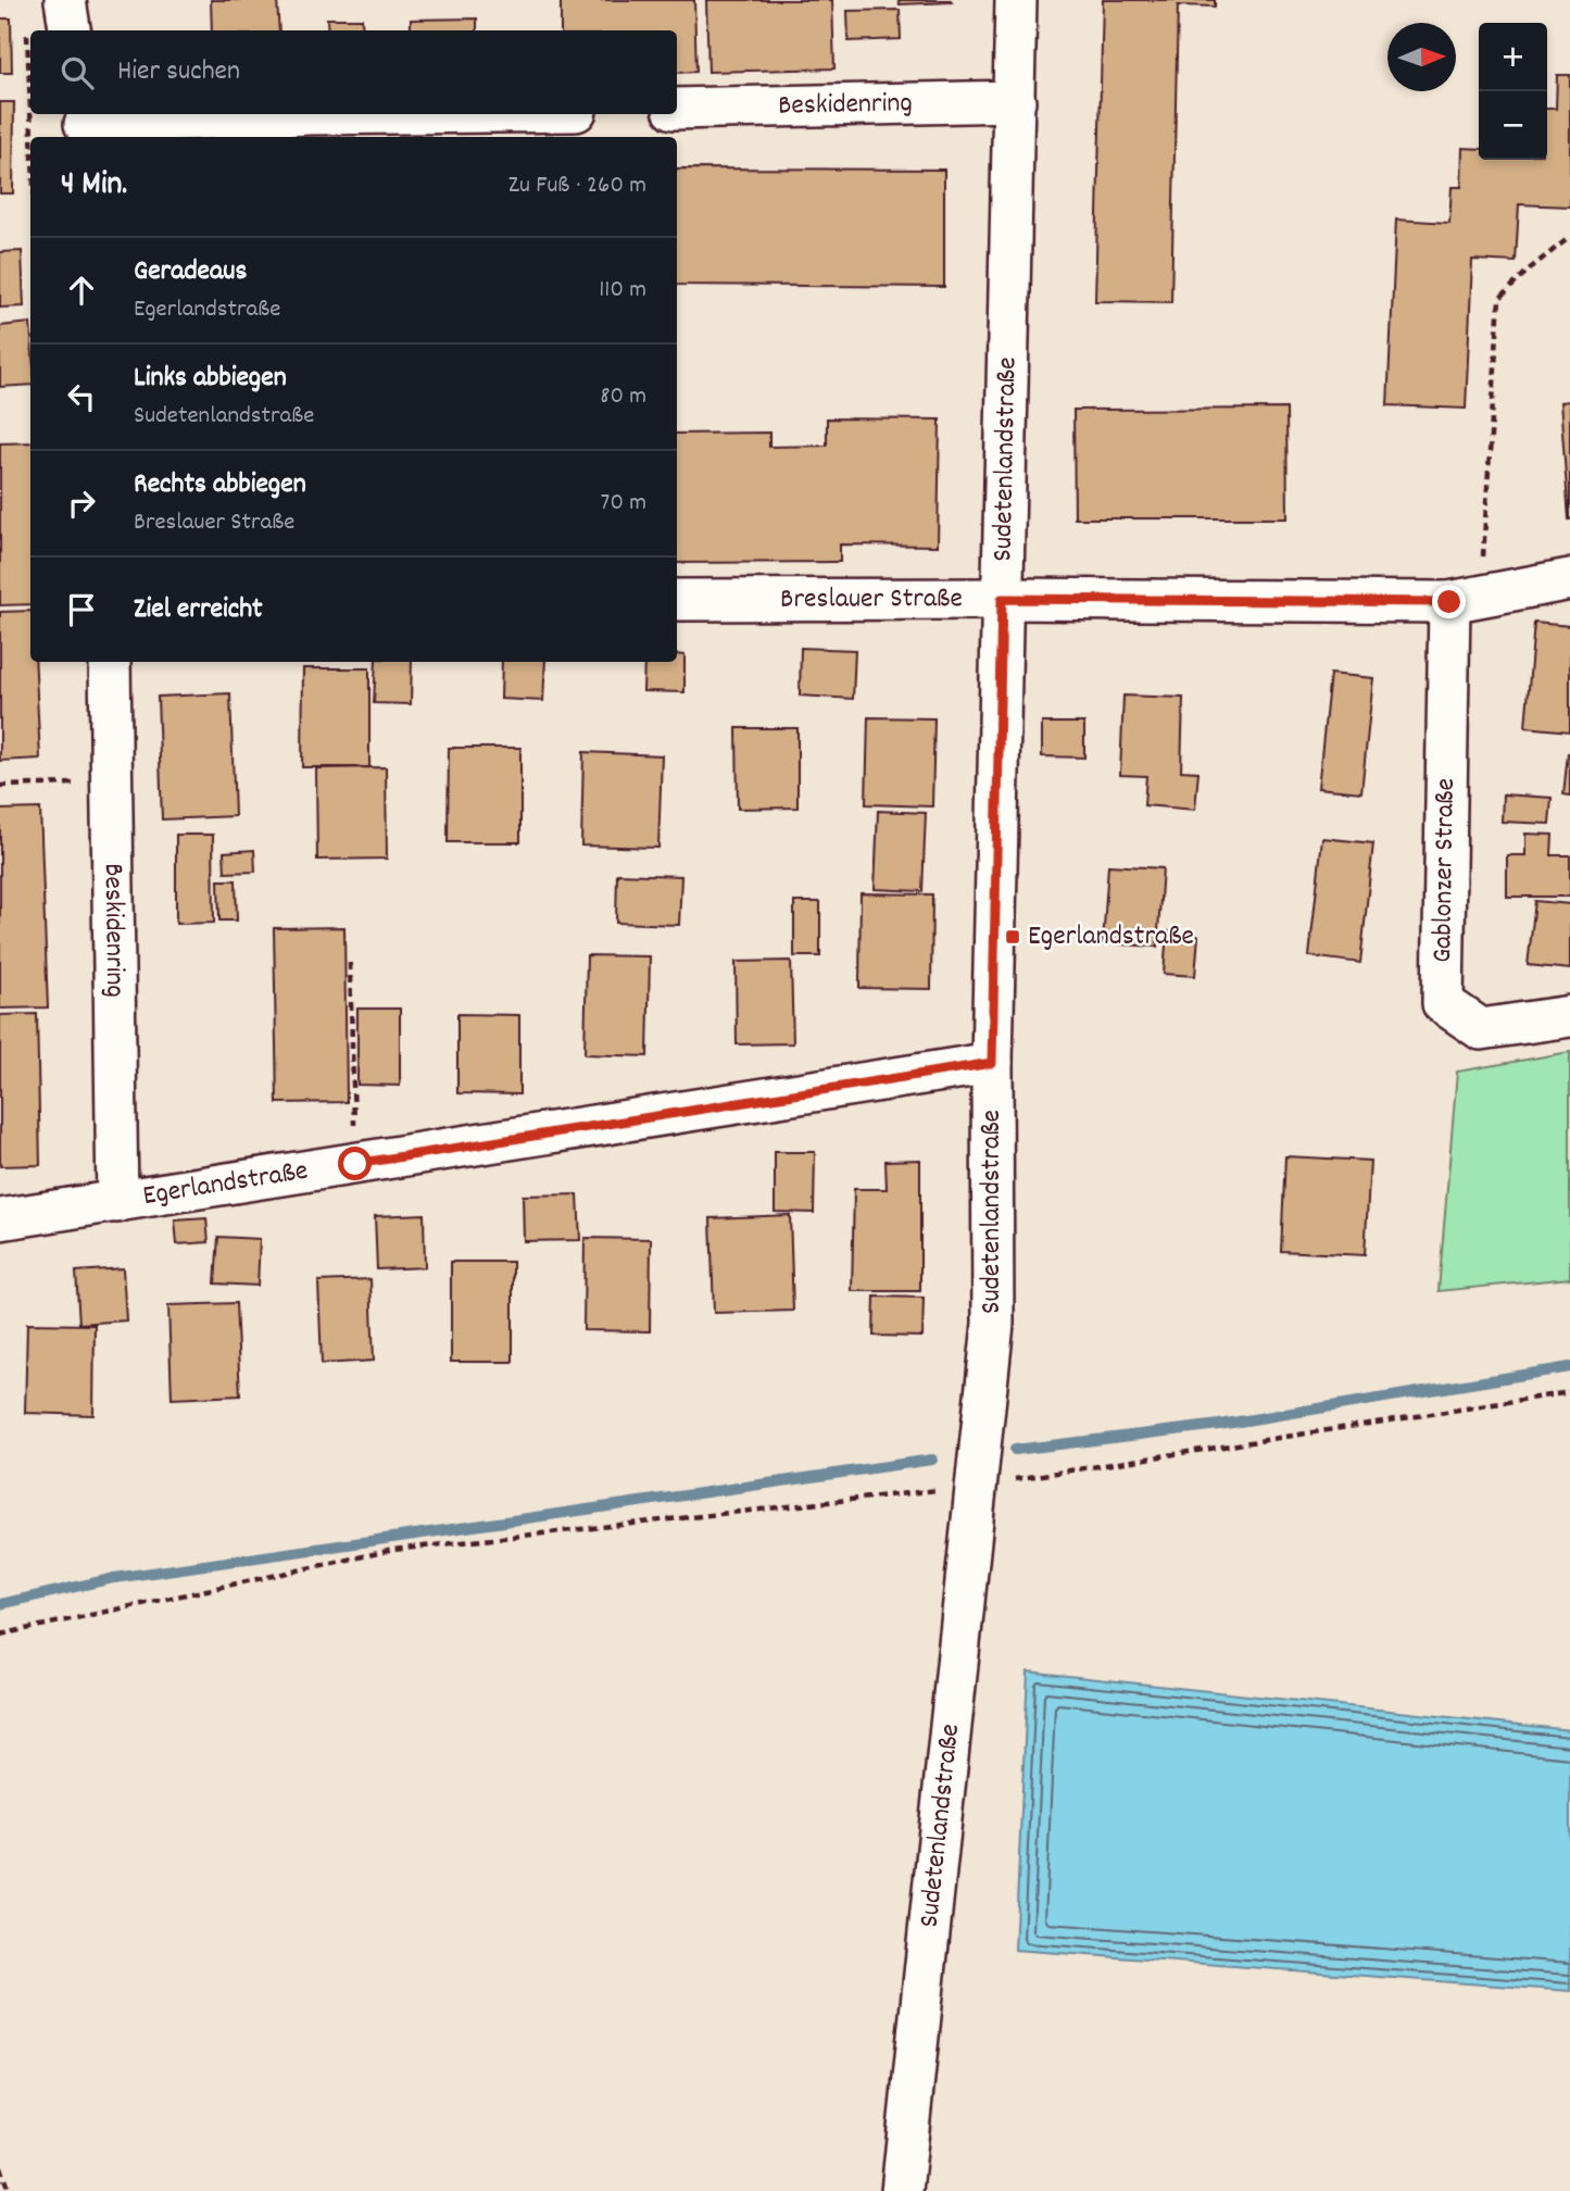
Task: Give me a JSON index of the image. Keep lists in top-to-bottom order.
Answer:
{
  "streets": {
    "street": [
      "Beskidenring",
      "Sudetenlandstraße",
      "Breslauer Straße",
      "Gablonzer Straße",
      "Egerlandstraße"
    ]
  },
  "crossings": [
    ["Beskidenring", "Sudetenlandstraße"],
    ["Beskidenring", "Egerlandstraße"],
    ["Sudetenlandstraße", "Breslauer Straße"],
    ["Sudetenlandstraße", "Egerlandstraße"],
    ["Breslauer Straße", "Gablonzer Straße"]
  ],
  "places": {
    "transit": ["Egerlandstraße"]
  },
  "north": "right",
  "page": {
    "map_buttons": ["+", "−"],
    "search": "Hier suchen",
    "heading": ["4 Min.", "Zu Fuß · 260 m"],
    "list": [
      ["Geradeaus", "Egerlandstraße", "110 m"],
      ["Links abbiegen", "Sudetenlandstraße", "80 m"],
      ["Rechts abbiegen", "Breslauer Straße", "70 m"],
      "Ziel erreicht"
    ]
  }
}
